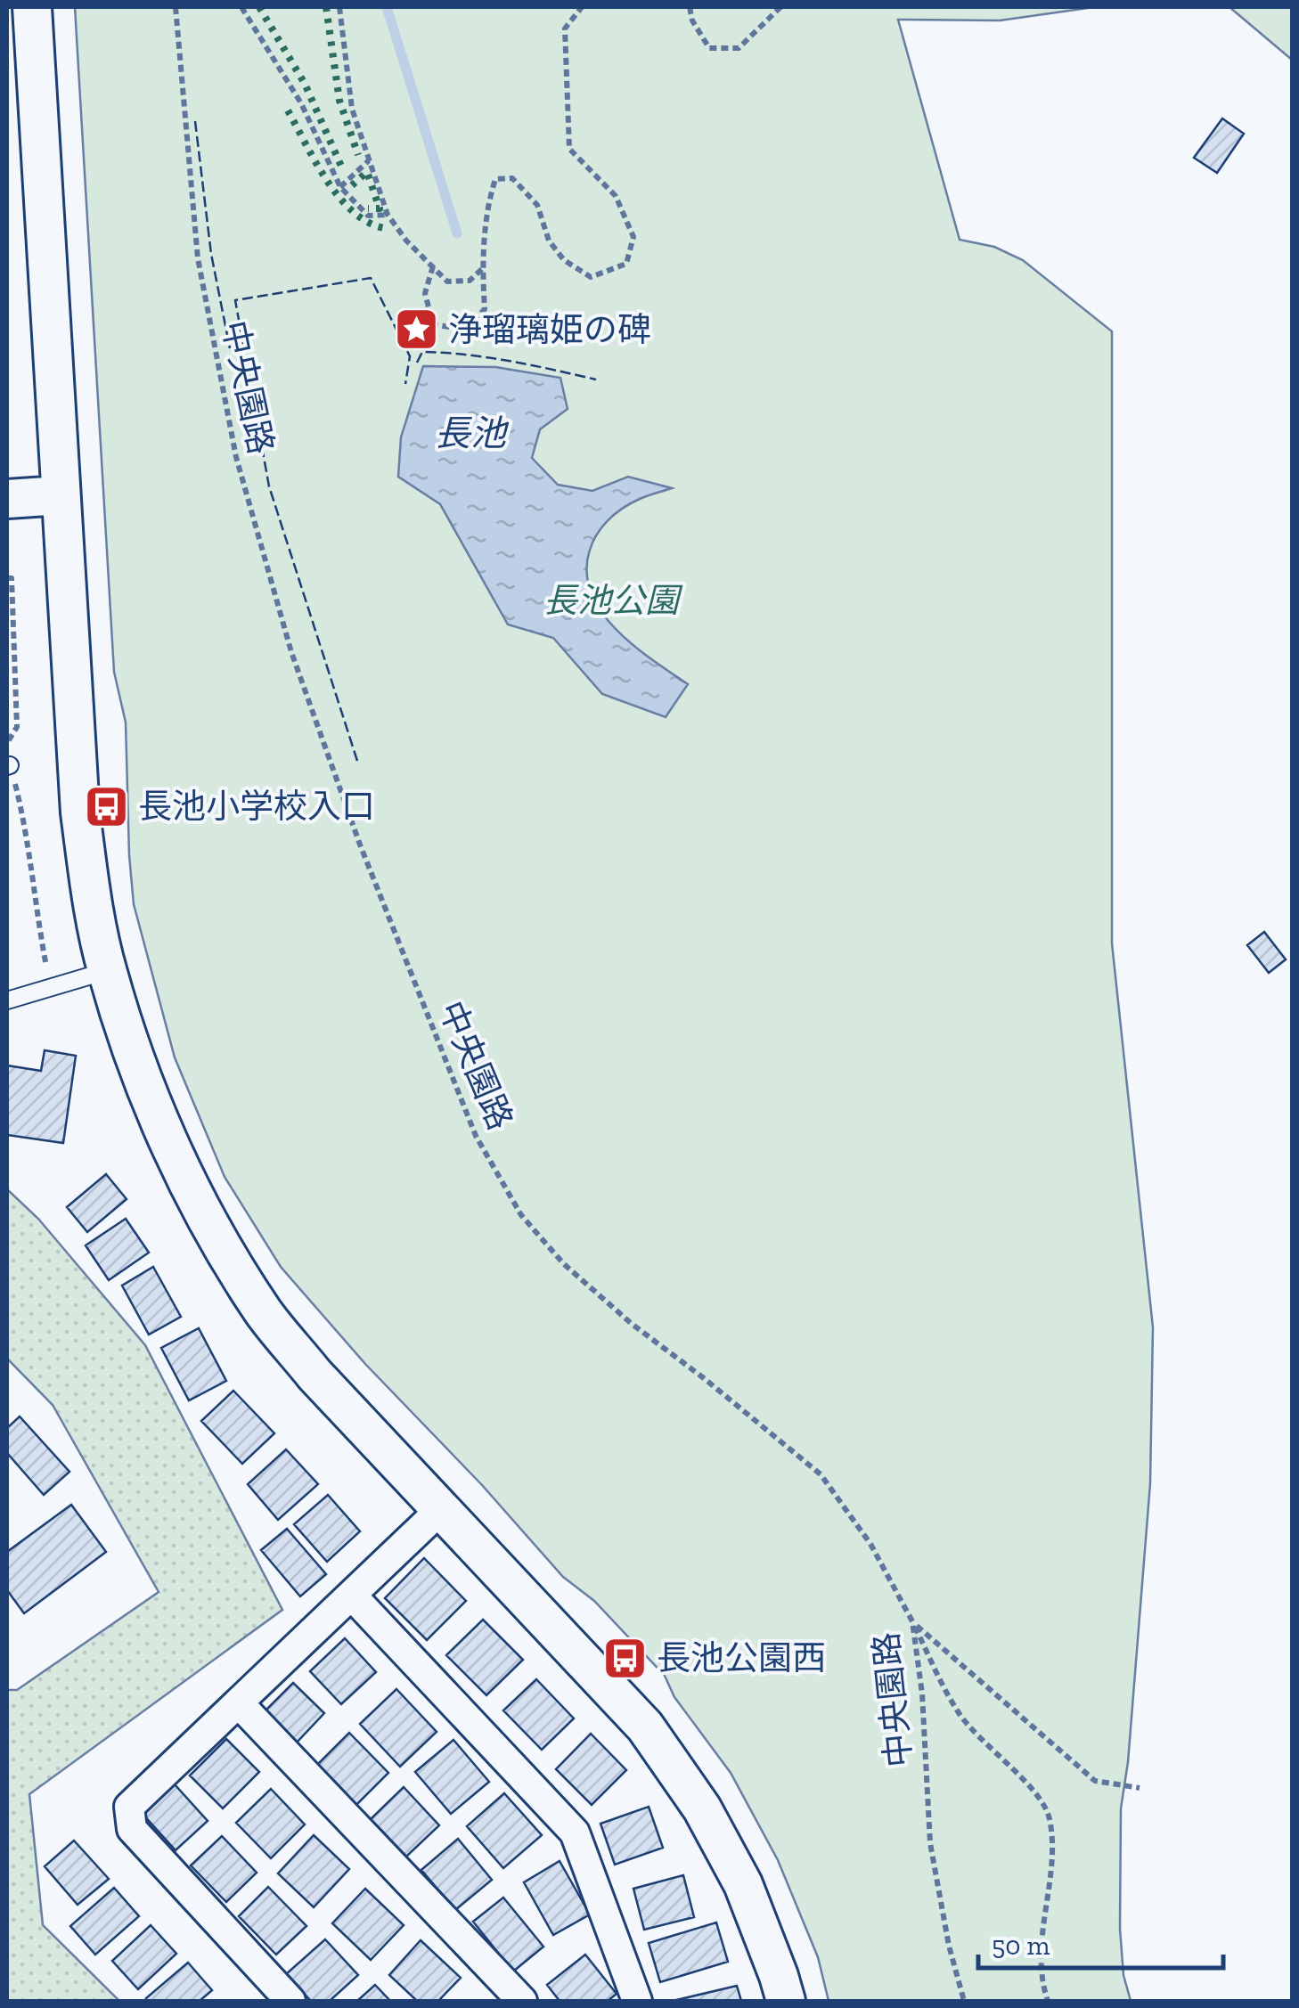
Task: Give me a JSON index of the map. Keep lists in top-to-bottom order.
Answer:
{
  "streets": {
    "path": ["中央園路"]
  },
  "water": ["長池"],
  "parks": ["長池公園"],
  "places": {
    "place": ["浄瑠璃姫の碑"],
    "bus stop": ["長池小学校入口", "長池公園西"]
  },
  "scale_bar": "50 m"
}
